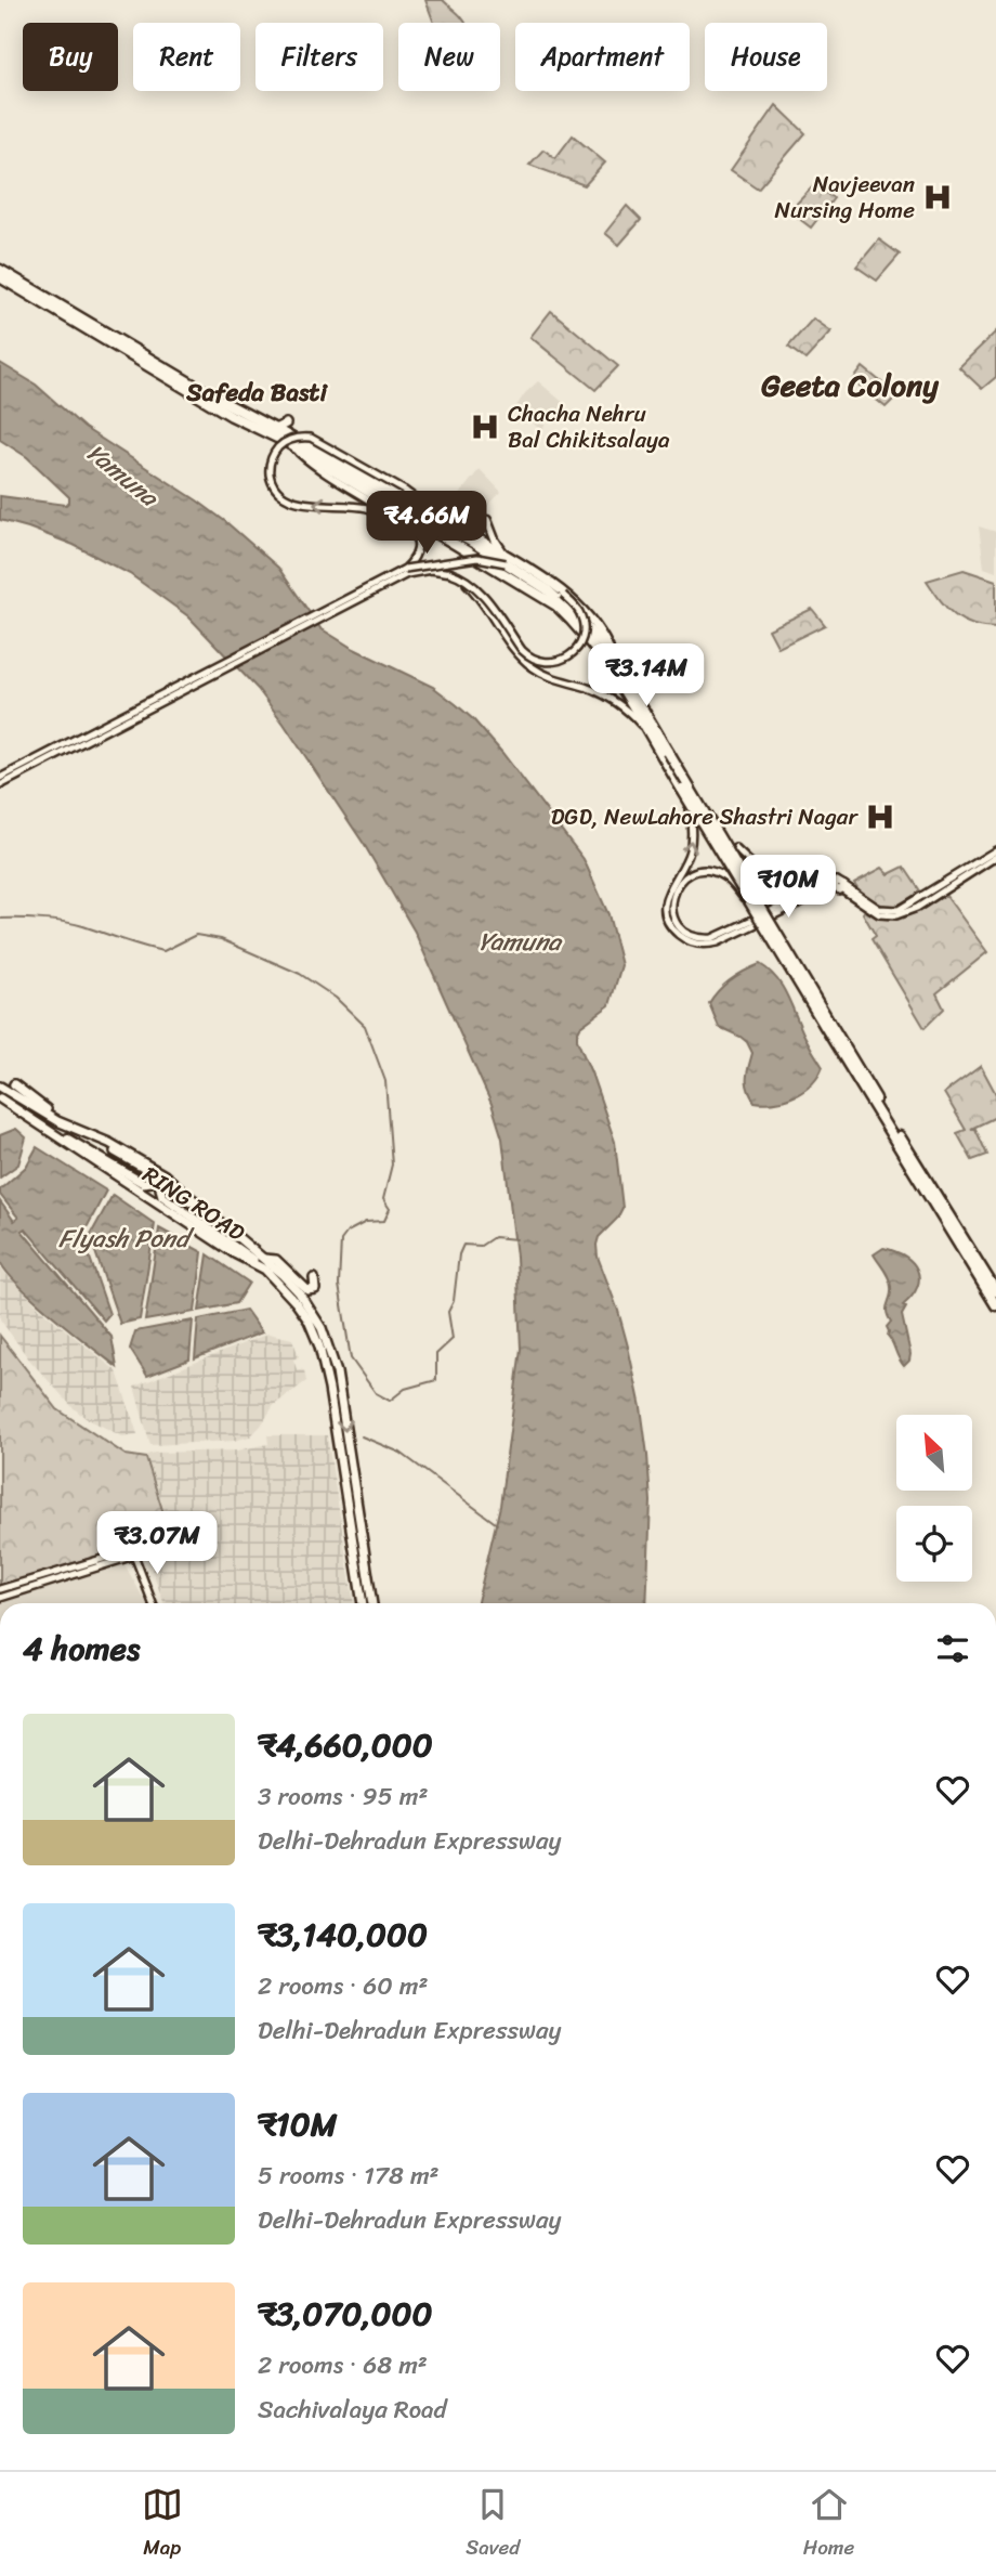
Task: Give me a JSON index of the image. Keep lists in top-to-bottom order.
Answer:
{
  "streets": {
    "highway": ["RING ROAD"]
  },
  "districts": ["Geeta Colony", "Safeda Basti"],
  "water": ["Yamuna", "Flyash Pond"],
  "places": {
    "hospital": ["Navjeevan Nursing Home", "Chacha Nehru Bal Chikitsalaya", "DGD, NewLahore Shastri Nagar"]
  },
  "north": "top left",
  "page": {
    "chip": [
      "Buy",
      "Rent",
      "Filters",
      "New",
      "Apartment",
      "House"
    ],
    "price": [
      "₹4.66M",
      "₹3.14M",
      "₹10M",
      "₹3.07M"
    ],
    "heading": "4 homes",
    "list": [
      {
        "name": "₹4,660,000",
        "note": "3 rooms · 95 m² · Delhi-Dehradun Expressway"
      },
      {
        "name": "₹3,140,000",
        "note": "2 rooms · 60 m² · Delhi-Dehradun Expressway"
      },
      {
        "name": "₹10M",
        "note": "5 rooms · 178 m² · Delhi-Dehradun Expressway"
      },
      {
        "name": "₹3,070,000",
        "note": "2 rooms · 68 m² · Sachivalaya Road"
      }
    ],
    "tabs": ["Map", "Saved", "Home"]
  }
}
